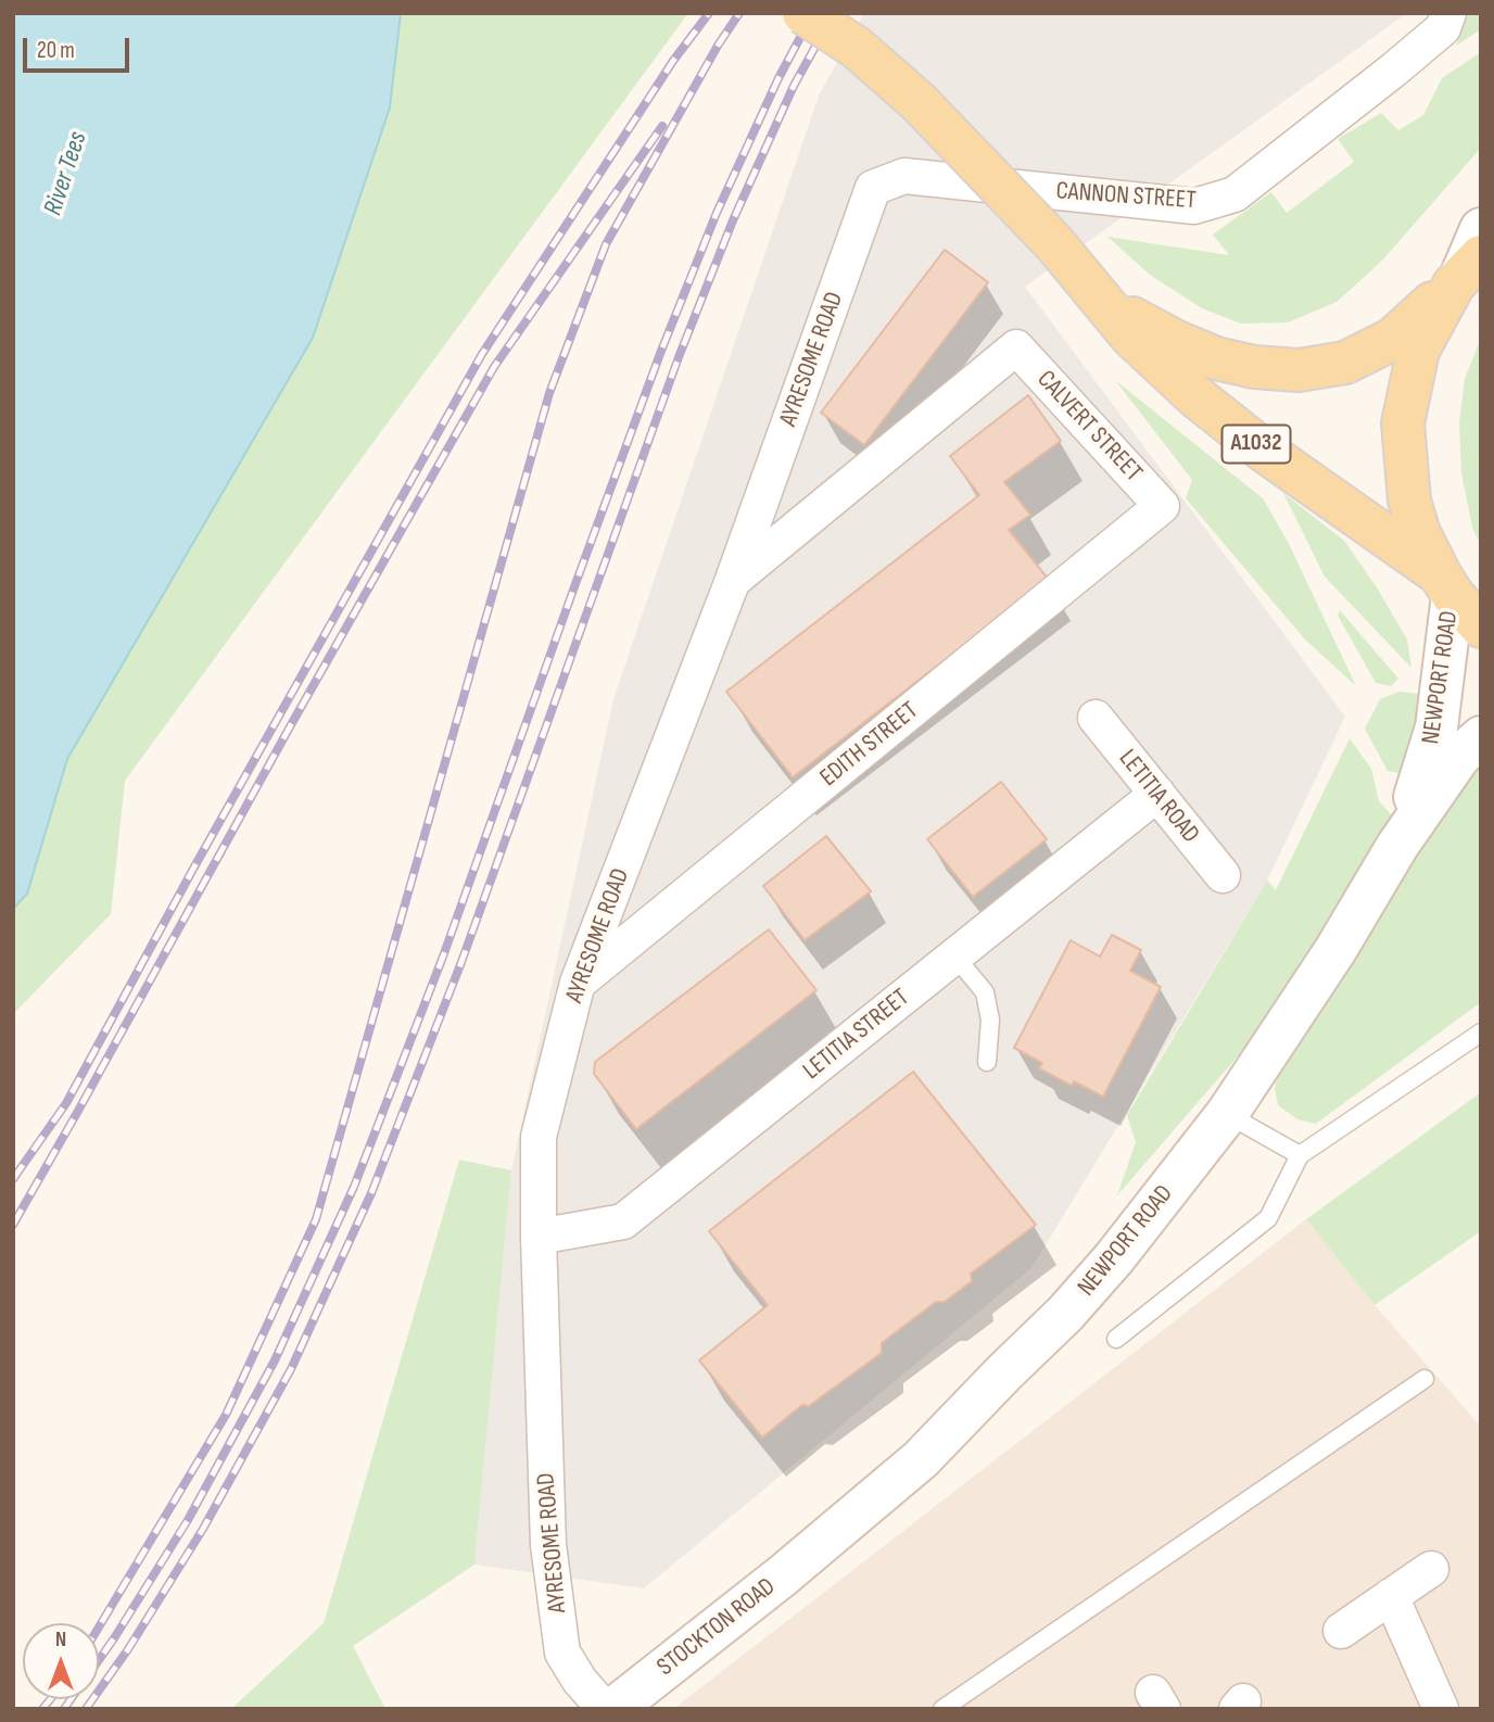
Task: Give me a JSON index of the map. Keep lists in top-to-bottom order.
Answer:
{
  "streets": {
    "main road": ["A1032", "NEWPORT ROAD", "STOCKTON ROAD"],
    "street": [
      "CANNON STREET",
      "AYRESOME ROAD",
      "CALVERT STREET",
      "EDITH STREET",
      "LETITIA ROAD",
      "LETITIA STREET"
    ]
  },
  "crossings": [
    ["CANNON STREET", "AYRESOME ROAD"],
    ["AYRESOME ROAD", "CALVERT STREET"],
    ["AYRESOME ROAD", "EDITH STREET"],
    ["AYRESOME ROAD", "LETITIA STREET"],
    ["CALVERT STREET", "EDITH STREET"],
    ["A1032", "NEWPORT ROAD"],
    ["NEWPORT ROAD", "STOCKTON ROAD"],
    ["LETITIA ROAD", "LETITIA STREET"]
  ],
  "water": ["River Tees"],
  "scale_bar": "20 m",
  "north": "top"
}
